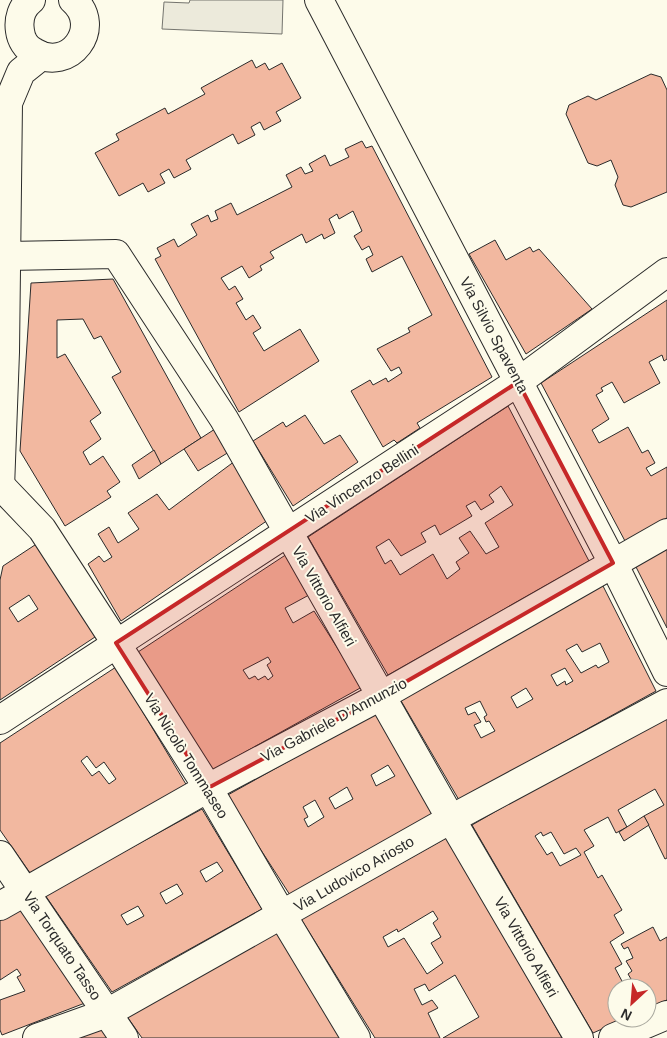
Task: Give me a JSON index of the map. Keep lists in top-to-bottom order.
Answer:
{
  "streets": {
    "street": [
      "Via Silvio Spaventa",
      "Via Vincenzo Bellini",
      "Via Vittorio Alfieri",
      "Via Gabriele D'Annunzio",
      "Via Nicolò Tommaseo",
      "Via Ludovico Ariosto",
      "Via Torquato Tasso"
    ]
  },
  "crossings": [
    ["Via Silvio Spaventa", "Via Vincenzo Bellini"],
    ["Via Silvio Spaventa", "Via Gabriele D'Annunzio"],
    ["Via Vincenzo Bellini", "Via Vittorio Alfieri"],
    ["Via Vincenzo Bellini", "Via Nicolò Tommaseo"],
    ["Via Vittorio Alfieri", "Via Gabriele D'Annunzio"],
    ["Via Vittorio Alfieri", "Via Ludovico Ariosto"],
    ["Via Gabriele D'Annunzio", "Via Nicolò Tommaseo"],
    ["Via Gabriele D'Annunzio", "Via Torquato Tasso"],
    ["Via Nicolò Tommaseo", "Via Ludovico Ariosto"],
    ["Via Ludovico Ariosto", "Via Torquato Tasso"]
  ],
  "north": "bottom left"
}
